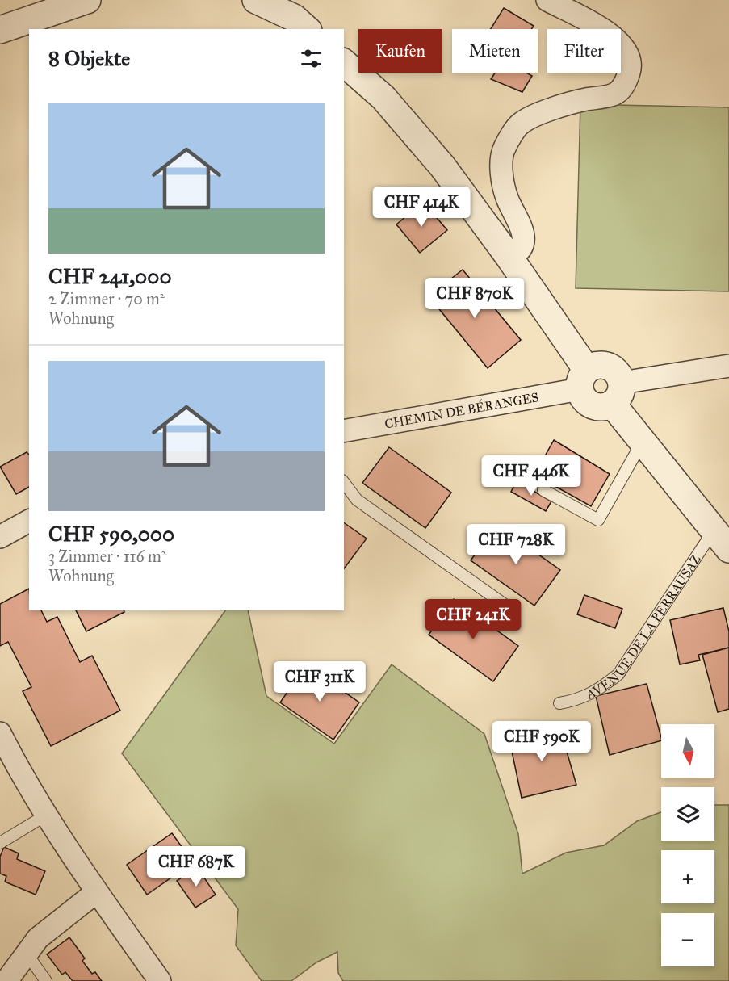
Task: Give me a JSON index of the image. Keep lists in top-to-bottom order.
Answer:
{
  "streets": {
    "street": ["CHEMIN DE BÉRANGES", "AVENUE DE LA PERRAUSAZ"]
  },
  "crossings": [
    ["CHEMIN DE BÉRANGES", "AVENUE DE LA PERRAUSAZ"]
  ],
  "north": "bottom",
  "page": {
    "chip": ["Kaufen", "Mieten", "Filter"],
    "heading": "8 Objekte",
    "list": [
      {
        "name": "CHF 241,000",
        "note": "2 Zimmer · 70 m² · Wohnung"
      },
      {
        "name": "CHF 590,000",
        "note": "3 Zimmer · 116 m² · Wohnung"
      }
    ],
    "price": [
      "CHF 414K",
      "CHF 870K",
      "CHF 446K",
      "CHF 728K",
      "CHF 241K",
      "CHF 311K",
      "CHF 590K",
      "CHF 687K"
    ],
    "map_buttons": ["+", "−"]
  }
}
